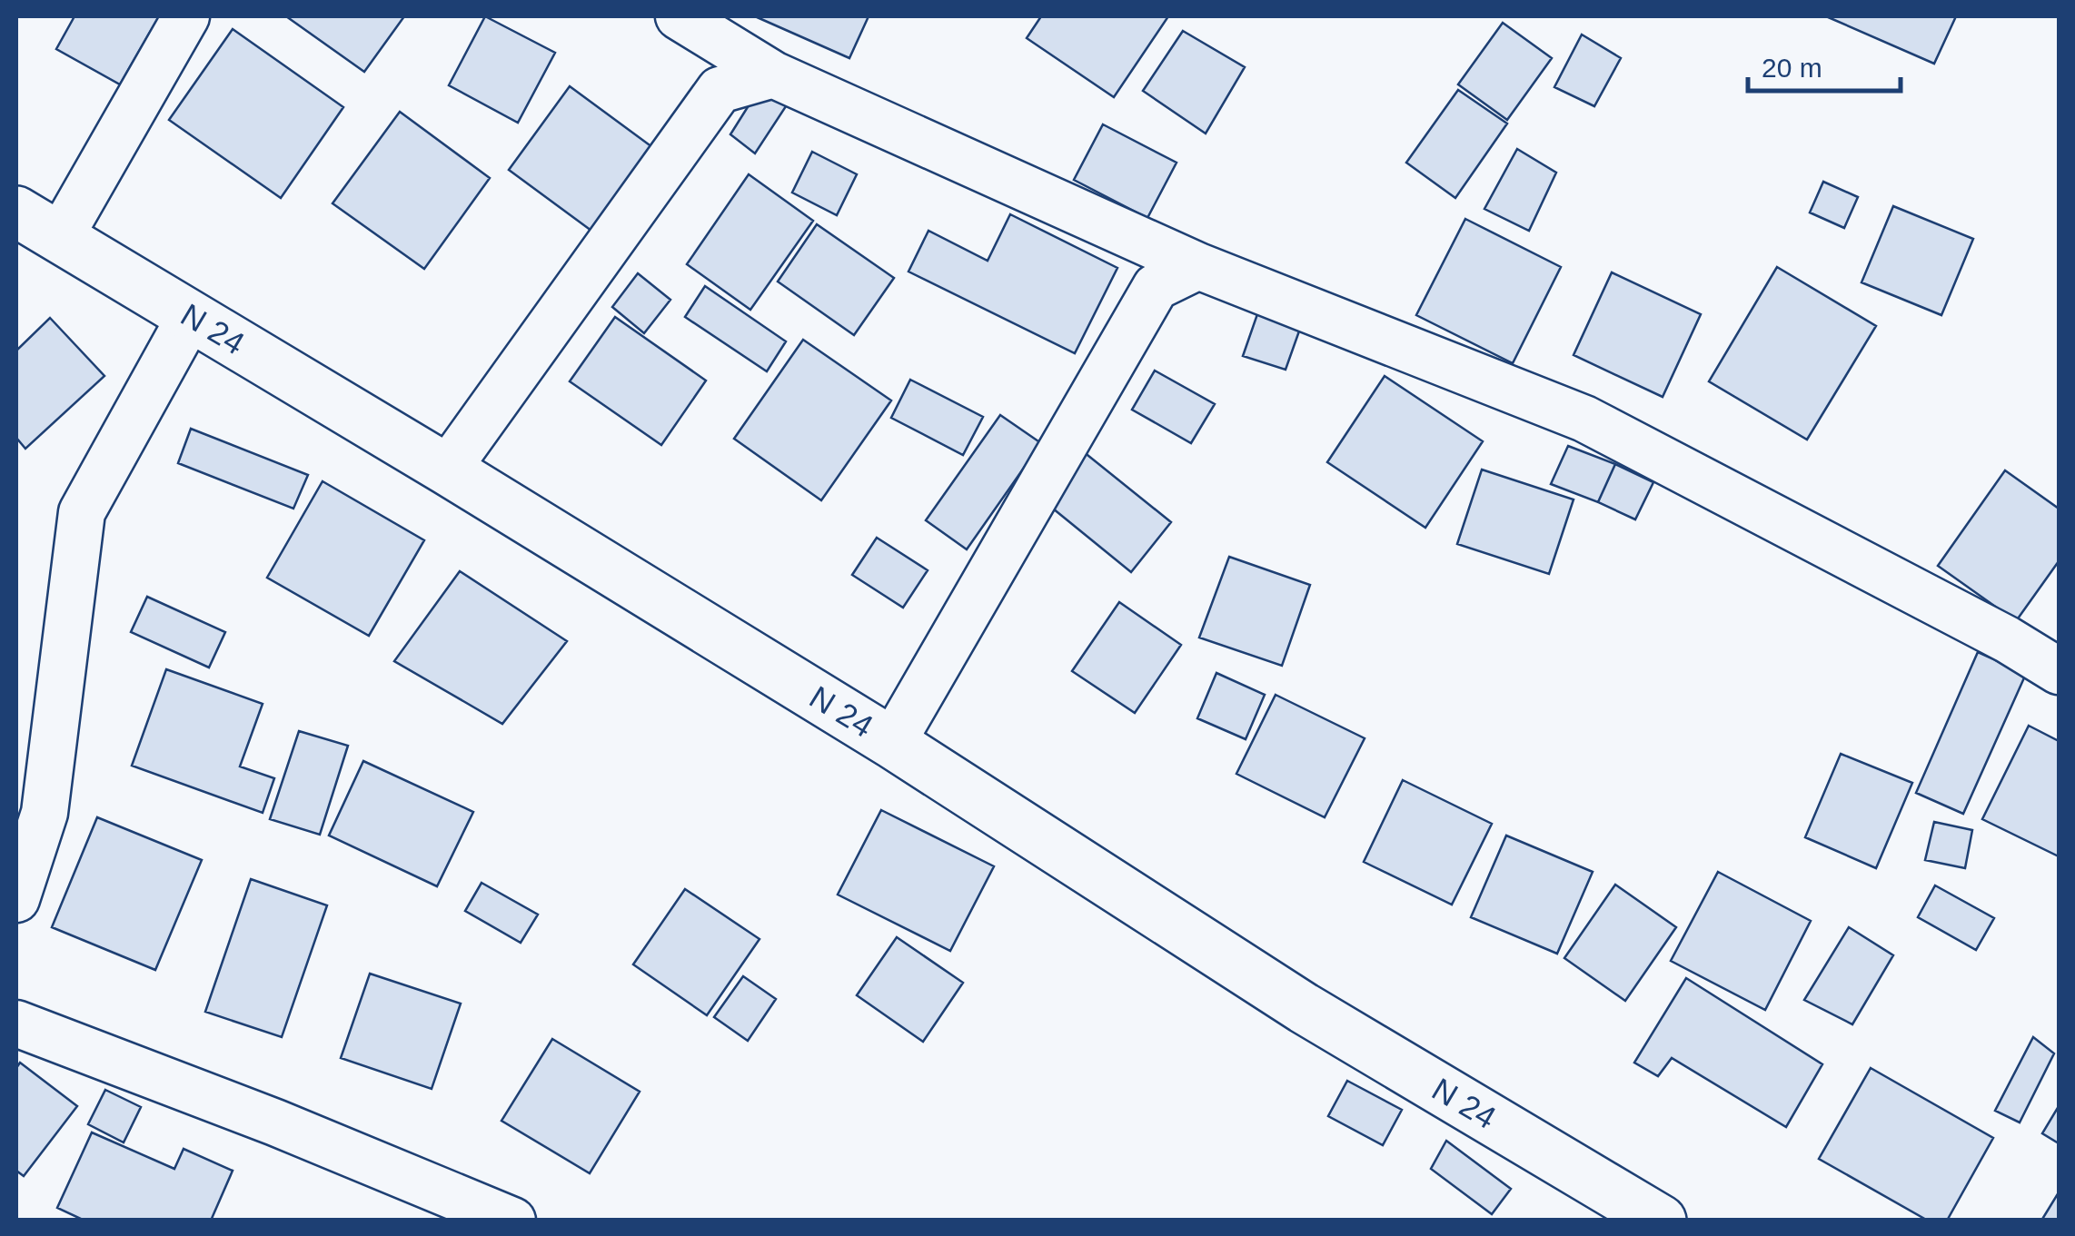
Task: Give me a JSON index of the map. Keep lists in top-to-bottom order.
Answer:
{
  "streets": {
    "main road": ["N 24"]
  },
  "scale_bar": "20 m"
}
